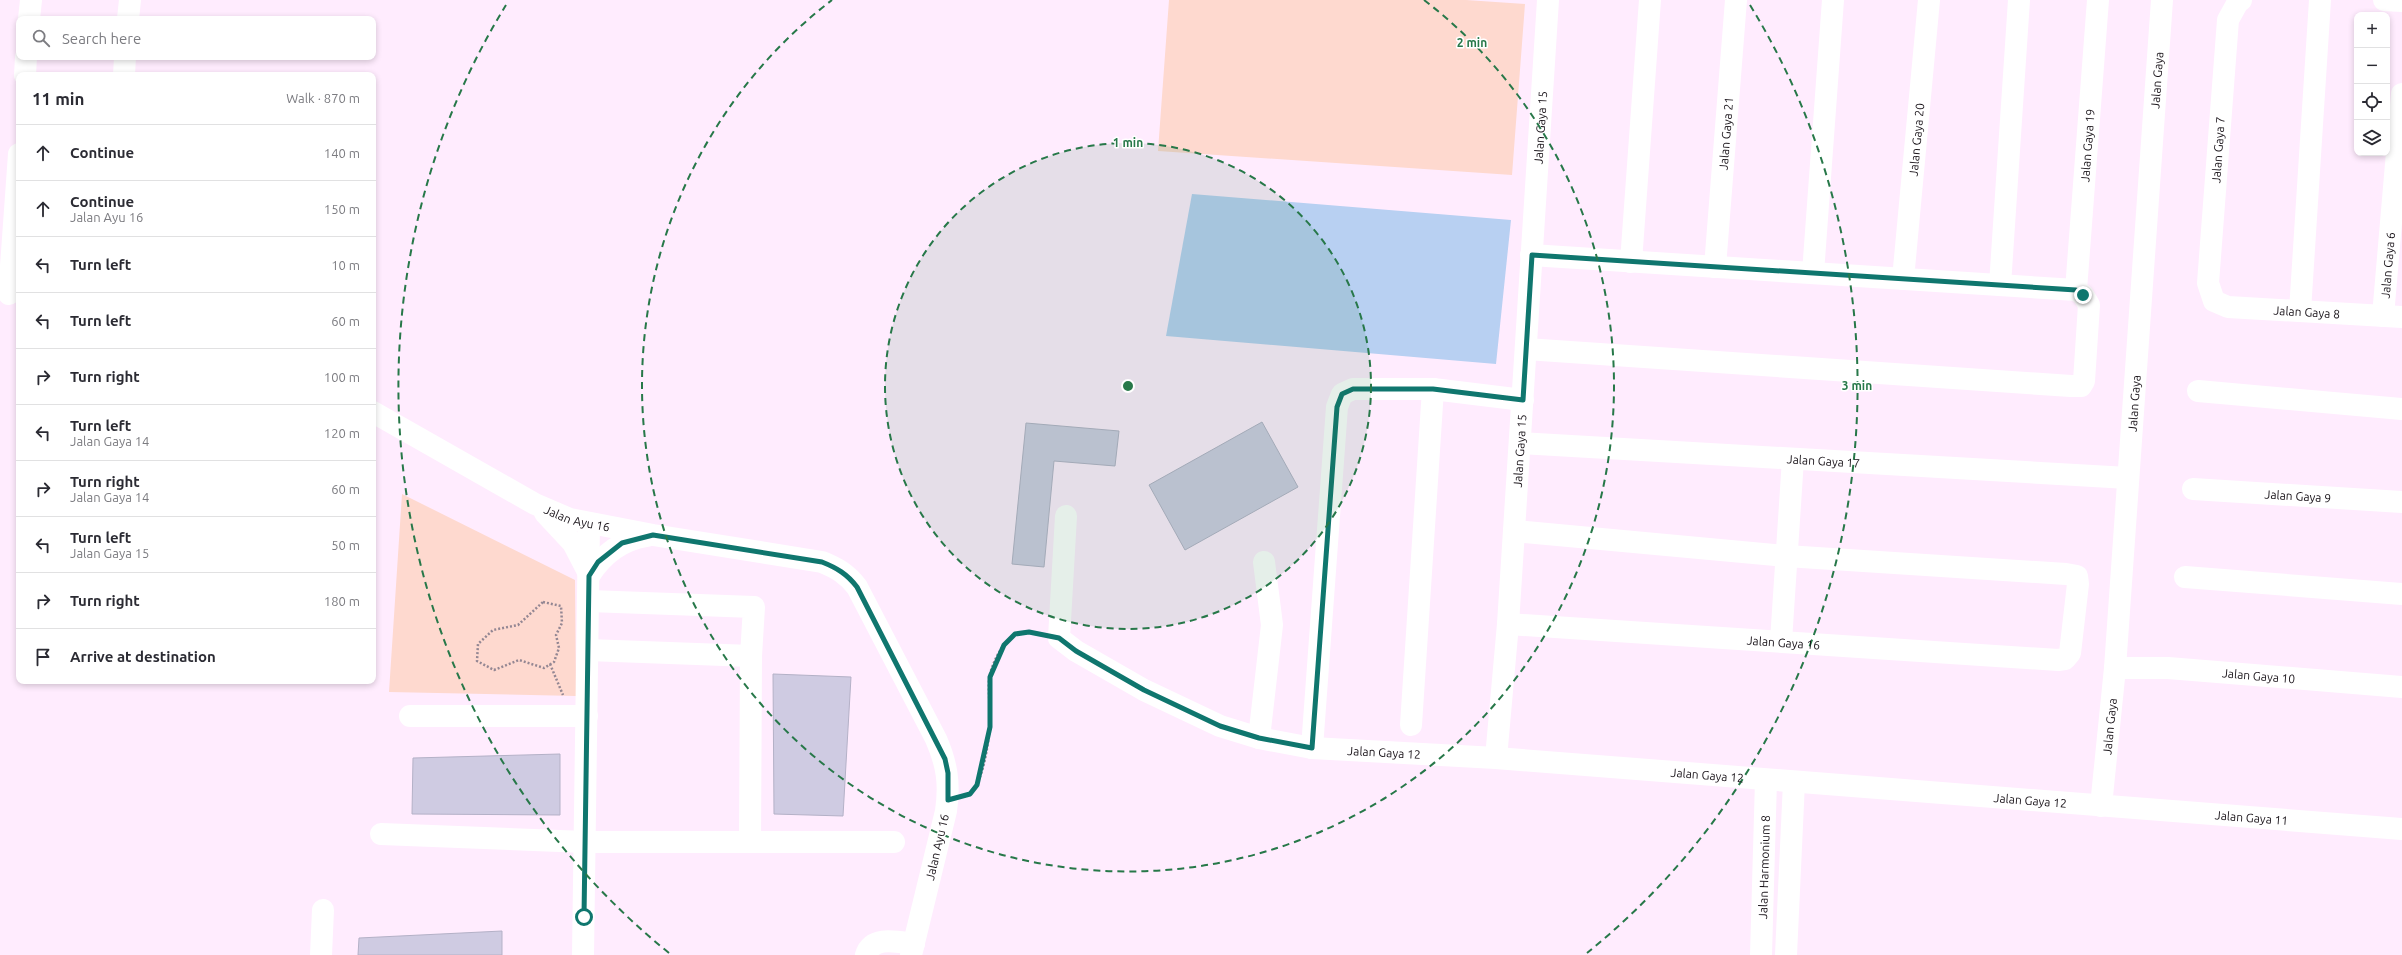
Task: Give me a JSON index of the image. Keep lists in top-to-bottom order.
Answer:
{
  "streets": {
    "street": [
      "Jalan Gaya",
      "Jalan Gaya 15",
      "Jalan Gaya 21",
      "Jalan Gaya 20",
      "Jalan Gaya 19",
      "Jalan Gaya 7",
      "Jalan Gaya 6",
      "Jalan Gaya 8",
      "Jalan Gaya 17",
      "Jalan Gaya 9",
      "Jalan Ayu 16",
      "Jalan Gaya 16",
      "Jalan Gaya 10",
      "Jalan Gaya 12",
      "Jalan Gaya 11",
      "Jalan Harmonium 8"
    ]
  },
  "crossings": [
    ["Jalan Gaya", "Jalan Gaya 17"],
    ["Jalan Gaya", "Jalan Gaya 10"],
    ["Jalan Gaya", "Jalan Gaya 12"],
    ["Jalan Gaya", "Jalan Gaya 11"],
    ["Jalan Gaya 15", "Jalan Gaya 17"],
    ["Jalan Gaya 15", "Jalan Gaya 16"],
    ["Jalan Gaya 15", "Jalan Gaya 12"],
    ["Jalan Gaya 7", "Jalan Gaya 8"],
    ["Jalan Gaya 6", "Jalan Gaya 8"],
    ["Jalan Gaya 12", "Jalan Gaya 11"],
    ["Jalan Gaya 12", "Jalan Harmonium 8"]
  ],
  "page": {
    "map_buttons": ["+", "−"],
    "search": "Search here",
    "heading": ["11 min", "Walk · 870 m"],
    "list": [
      ["Continue", "140 m"],
      ["Continue", "Jalan Ayu 16", "150 m"],
      ["Turn left", "10 m"],
      ["Turn left", "60 m"],
      ["Turn right", "100 m"],
      ["Turn left", "Jalan Gaya 14", "120 m"],
      ["Turn right", "Jalan Gaya 14", "60 m"],
      ["Turn left", "Jalan Gaya 15", "50 m"],
      ["Turn right", "180 m"],
      "Arrive at destination"
    ]
  },
  "rings": ["2 min", "1 min", "3 min"]
}
